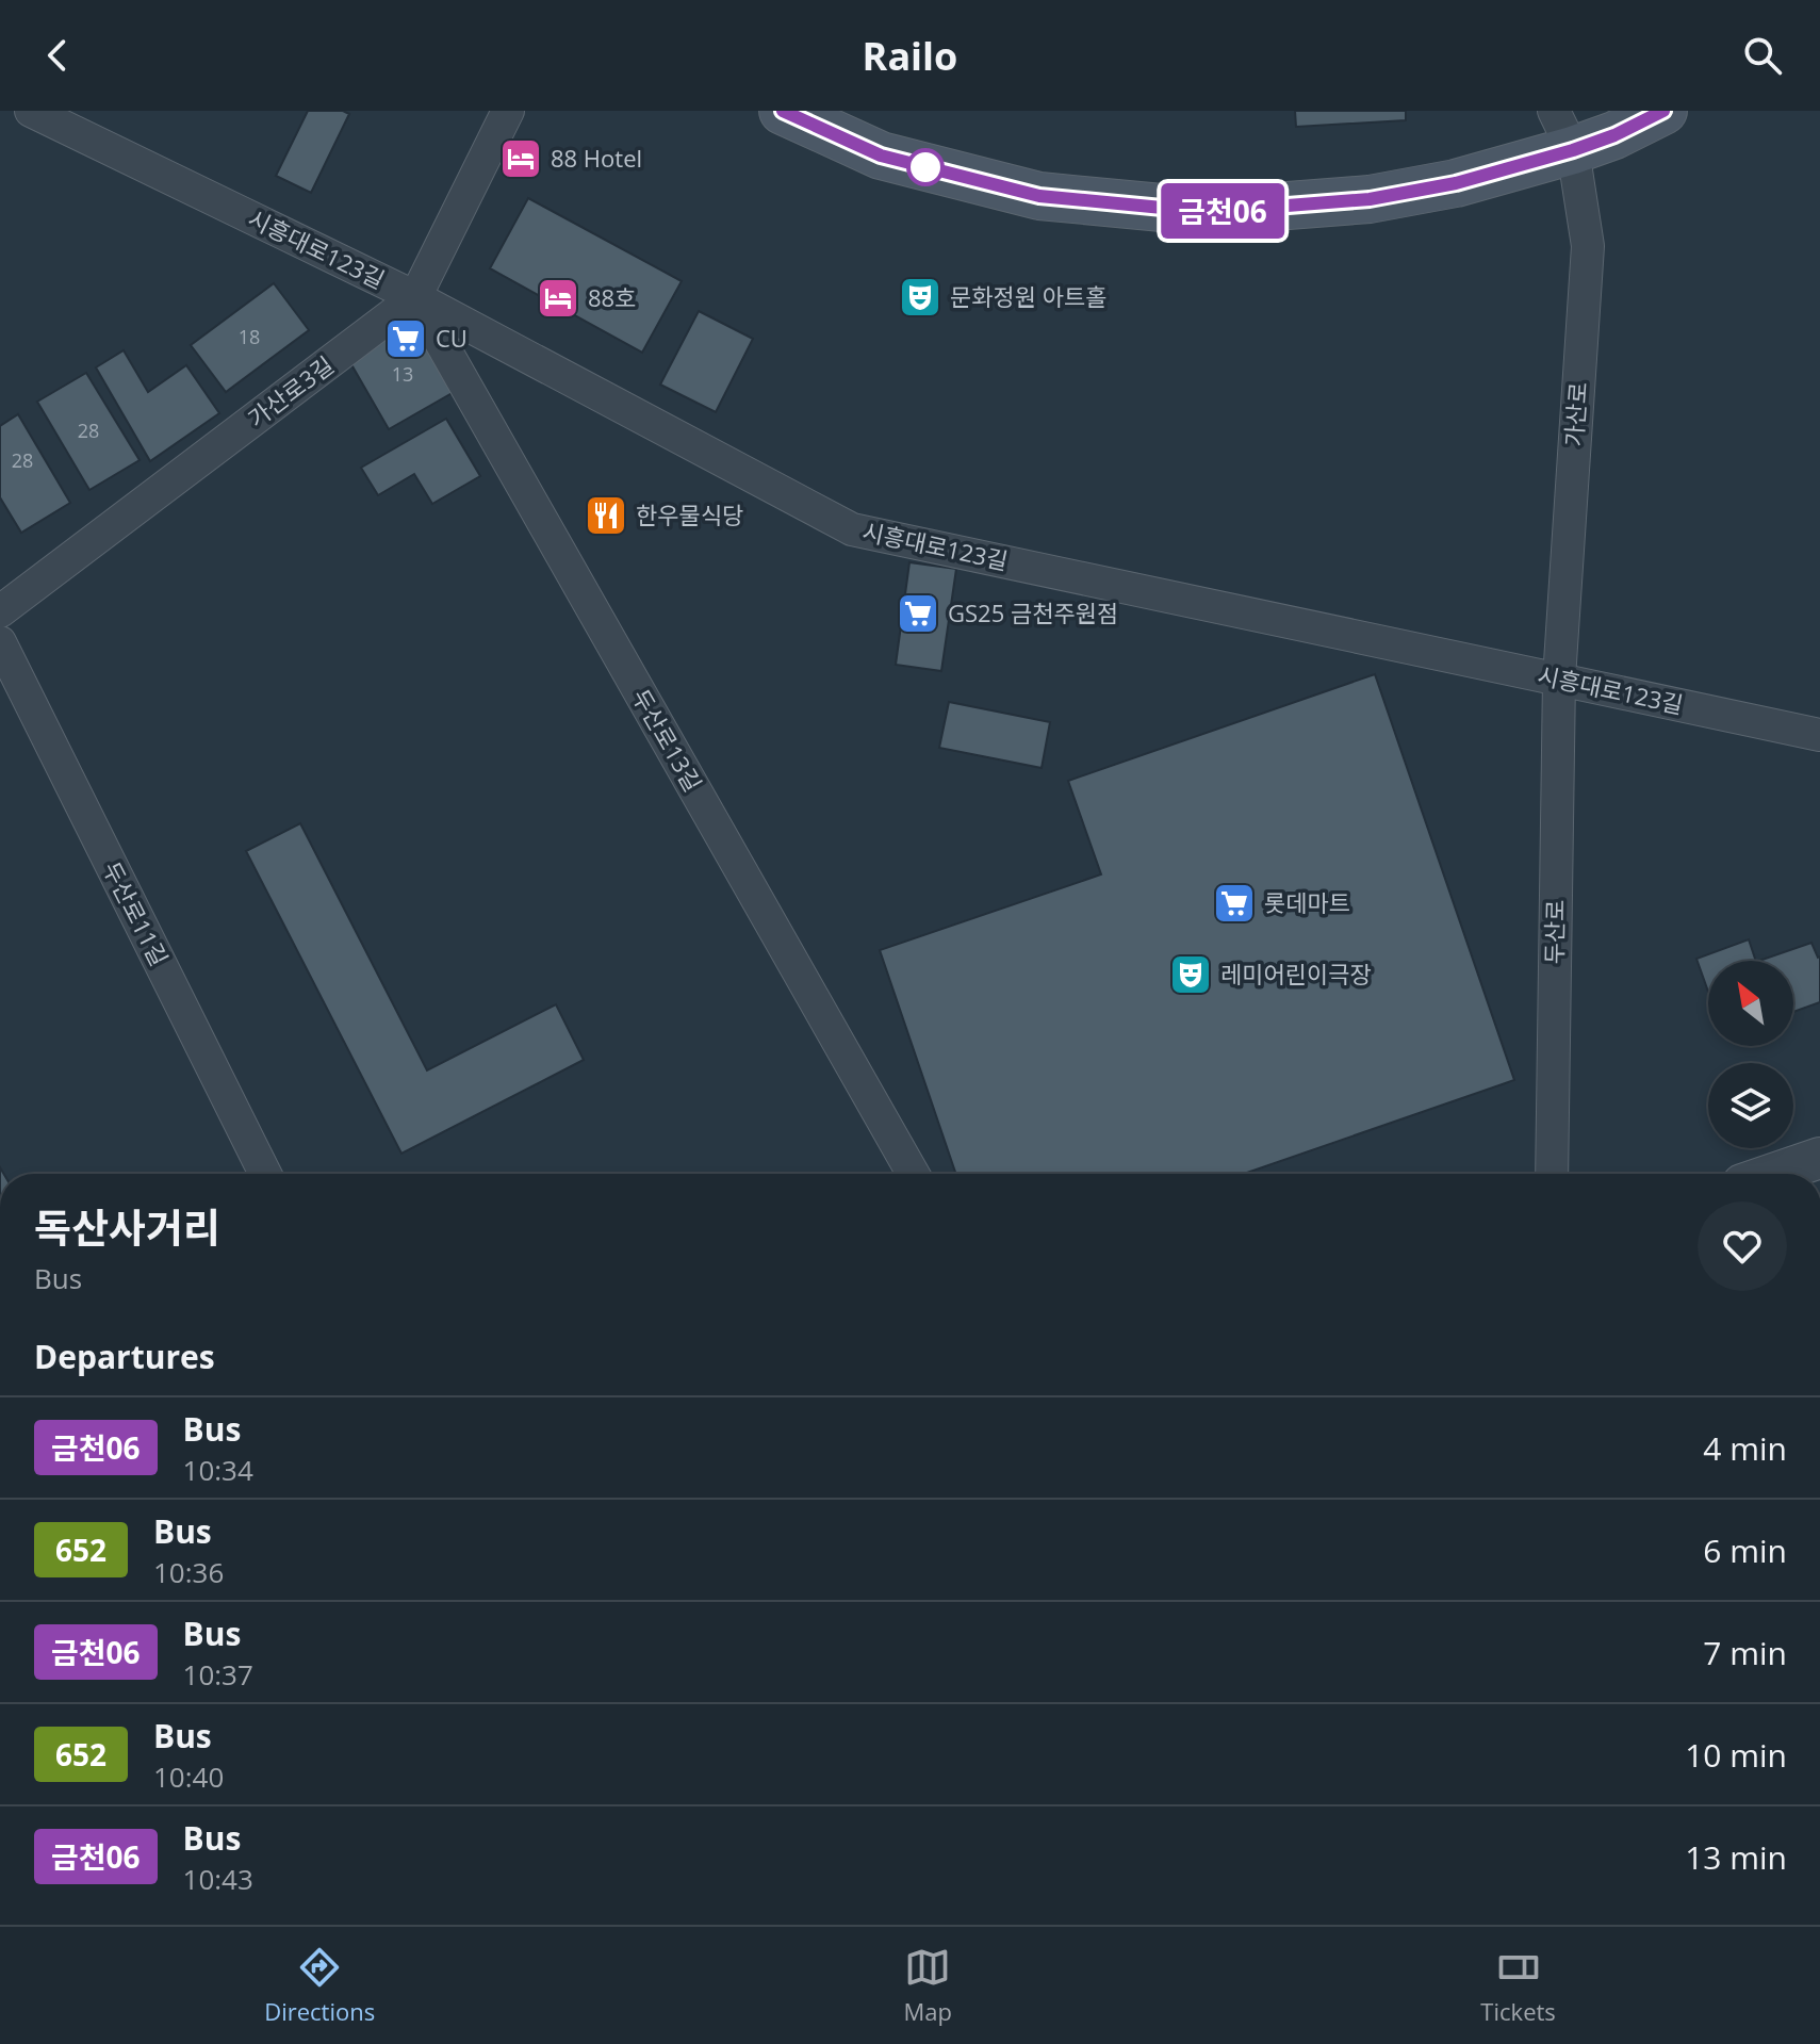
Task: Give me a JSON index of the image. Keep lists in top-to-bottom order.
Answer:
{
  "streets": {
    "street": [
      "시흥대로123길",
      "가산로3길",
      "가산로",
      "두산로13길",
      "두산로11길",
      "두산로"
    ]
  },
  "crossings": [
    ["시흥대로123길", "가산로3길"],
    ["시흥대로123길", "가산로"],
    ["시흥대로123길", "두산로13길"],
    ["시흥대로123길", "두산로"],
    ["가산로3길", "두산로13길"],
    ["가산로", "두산로"]
  ],
  "places": {
    "hotel": ["88 Hotel", "88호"],
    "theatre": ["문화정원 아트홀", "레미어린이극장"],
    "supermarket": ["CU", "GS25 금천주원점", "롯데마트"],
    "restaurant": ["한우물식당"]
  },
  "lines": ["bus line 금천06"],
  "house_numbers": [
    "18",
    "13",
    "28",
    "28"
  ],
  "north": "top left",
  "page": {
    "header": "Railo",
    "on_map": "금천06",
    "heading": [
      ["독산사거리", "Bus"],
      "Departures"
    ],
    "list": [
      {
        "mark": "금천06",
        "name": "Bus",
        "note": "10:34",
        "value": "4 min"
      },
      {
        "mark": "652",
        "name": "Bus",
        "note": "10:36",
        "value": "6 min"
      },
      {
        "mark": "금천06",
        "name": "Bus",
        "note": "10:37",
        "value": "7 min"
      },
      {
        "mark": "652",
        "name": "Bus",
        "note": "10:40",
        "value": "10 min"
      },
      {
        "mark": "금천06",
        "name": "Bus",
        "note": "10:43",
        "value": "13 min"
      }
    ],
    "tabs": ["Directions", "Map", "Tickets"]
  }
}
